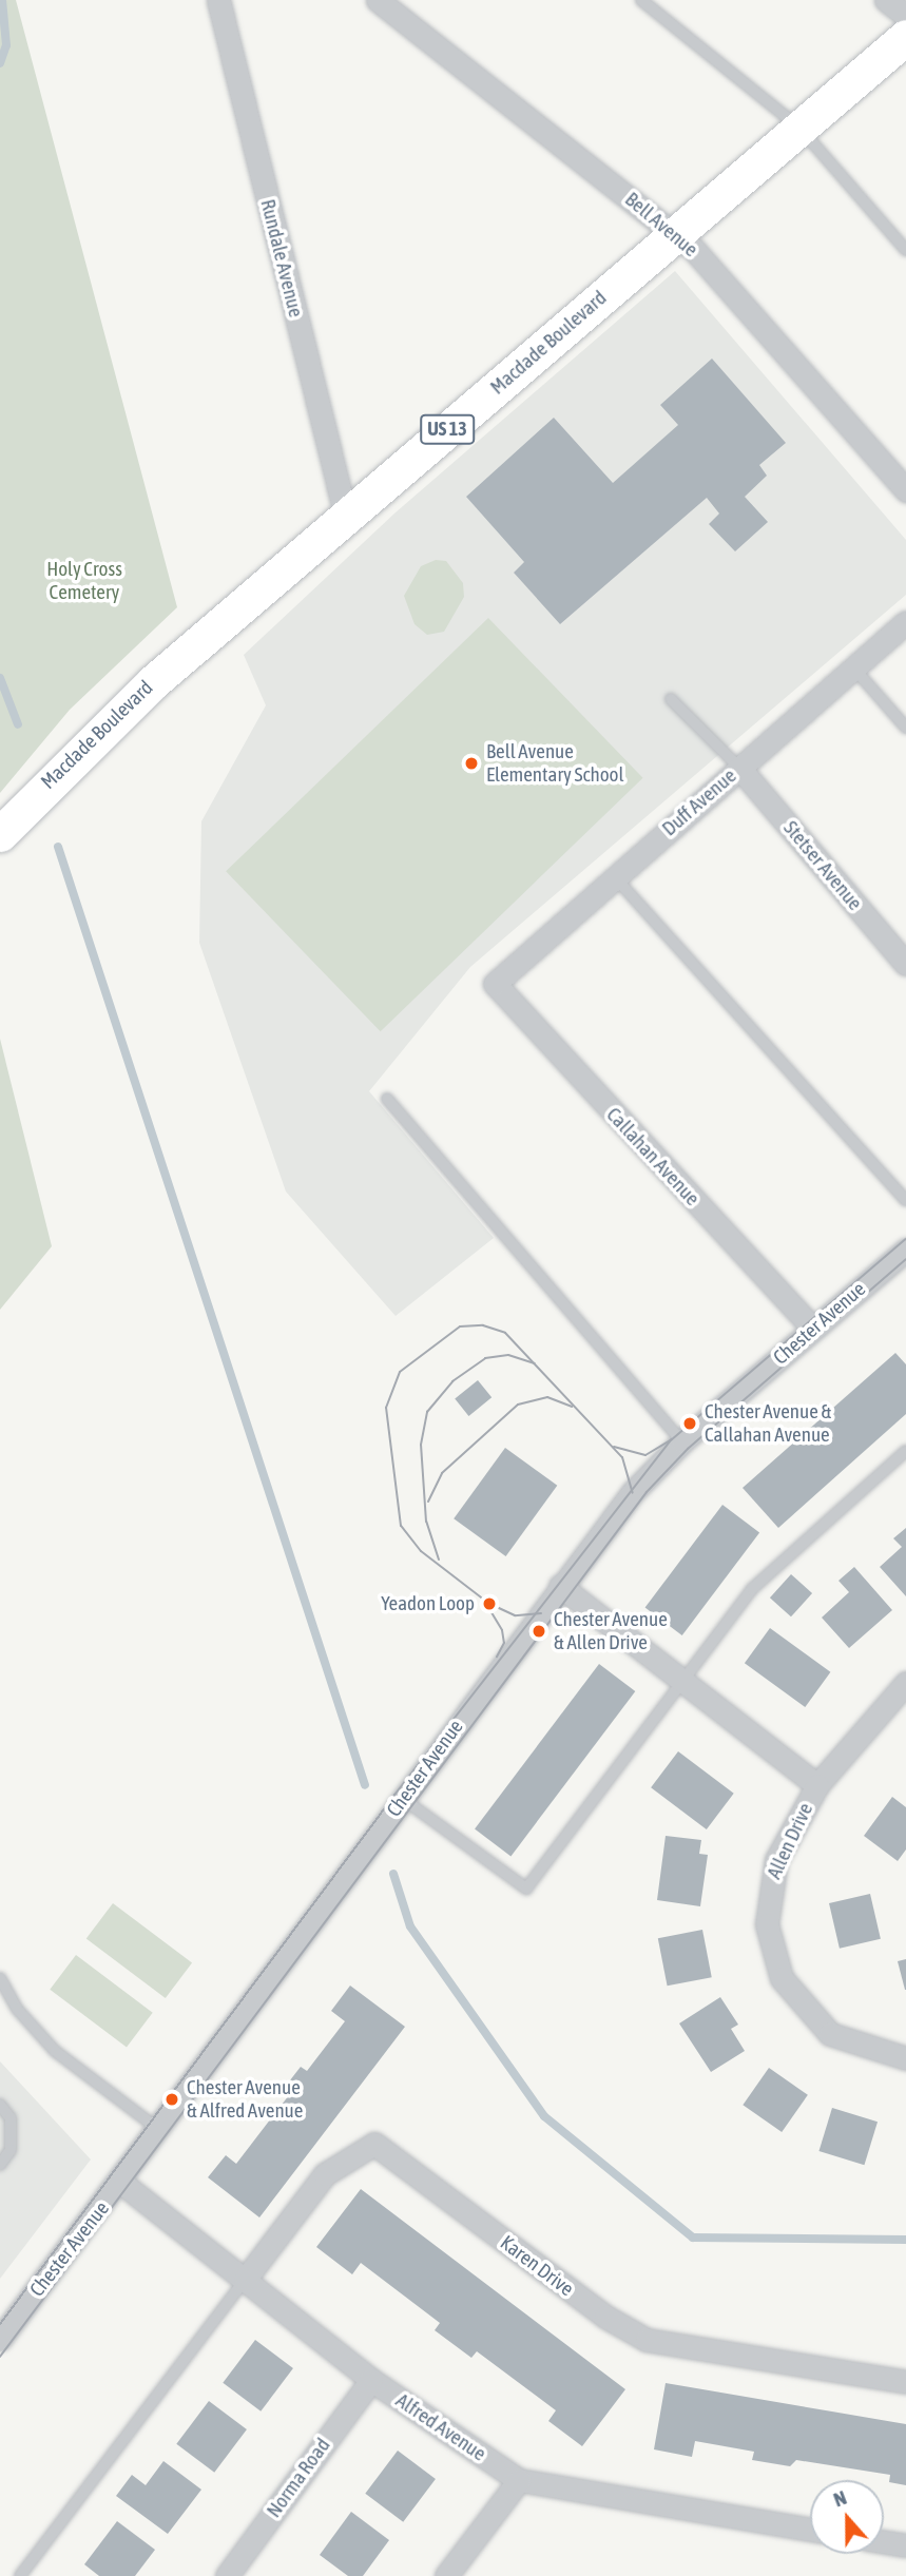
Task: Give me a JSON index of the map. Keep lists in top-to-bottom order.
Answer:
{
  "streets": {
    "main road": ["Macdade Boulevard", "US 13"],
    "street": [
      "Bell Avenue",
      "Rundale Avenue",
      "Duff Avenue",
      "Stetser Avenue",
      "Callahan Avenue",
      "Chester Avenue",
      "Allen Drive",
      "Karen Drive",
      "Alfred Avenue",
      "Norma Road"
    ]
  },
  "crossings": [
    ["Bell Avenue", "Macdade Boulevard"],
    ["Rundale Avenue", "Macdade Boulevard"],
    ["Duff Avenue", "Stetser Avenue"],
    ["Duff Avenue", "Callahan Avenue"],
    ["Callahan Avenue", "Chester Avenue"],
    ["Chester Avenue", "Allen Drive"],
    ["Chester Avenue", "Alfred Avenue"],
    ["Karen Drive", "Alfred Avenue"],
    ["Alfred Avenue", "Norma Road"]
  ],
  "parks": ["Holy Cross Cemetery"],
  "places": [
    "Bell Avenue Elementary School",
    "Chester Avenue & Callahan Avenue",
    "Yeadon Loop",
    "Chester Avenue & Allen Drive",
    "Chester Avenue & Alfred Avenue"
  ],
  "north": "top"
}
